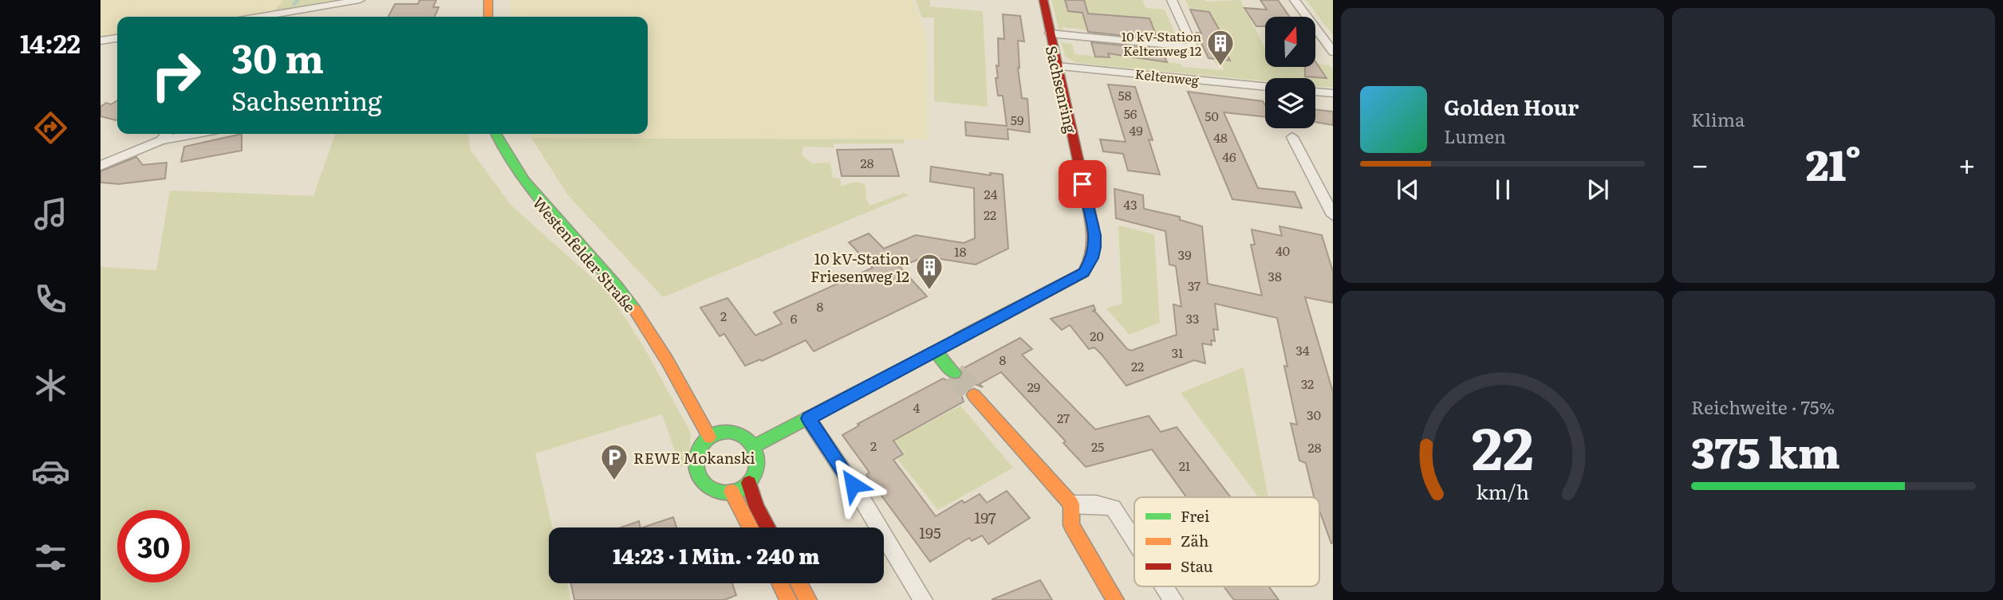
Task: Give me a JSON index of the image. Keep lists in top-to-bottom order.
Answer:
{
  "streets": {
    "street": ["Keltenweg", "Sachsenring", "Westenfelder Straße"]
  },
  "crossings": [
    ["Keltenweg", "Sachsenring"],
    ["Sachsenring", "Westenfelder Straße"]
  ],
  "places": {
    "building": ["10 kV-Station Keltenweg 12", "10 kV-Station Friesenweg 12"],
    "parking": ["REWE Mokanski"]
  },
  "house_numbers": [
    "58",
    "56",
    "50",
    "59",
    "49",
    "48",
    "46",
    "28",
    "24",
    "43",
    "22",
    "40",
    "18",
    "39",
    "38",
    "37",
    "8",
    "2",
    "6",
    "33",
    "20",
    "34",
    "31",
    "8",
    "22",
    "32",
    "29",
    "4",
    "30",
    "27",
    "2",
    "25",
    "28",
    "21",
    "197",
    "195"
  ],
  "legend": ["Frei", "Zäh", "Stau"],
  "north": "top",
  "page": {
    "tabs": "14:22",
    "tile": [
      "Klima",
      ["Reichweite · 75%", "375 km"]
    ],
    "turn": ["30 m", "Sachsenring"],
    "song": ["Golden Hour", "Lumen"],
    "heat": ["−", "21°", "+"],
    "limit": "30",
    "trip": "14:23 · 1 Min. · 240 m",
    "gauge": ["22", "km/h"]
  }
}
